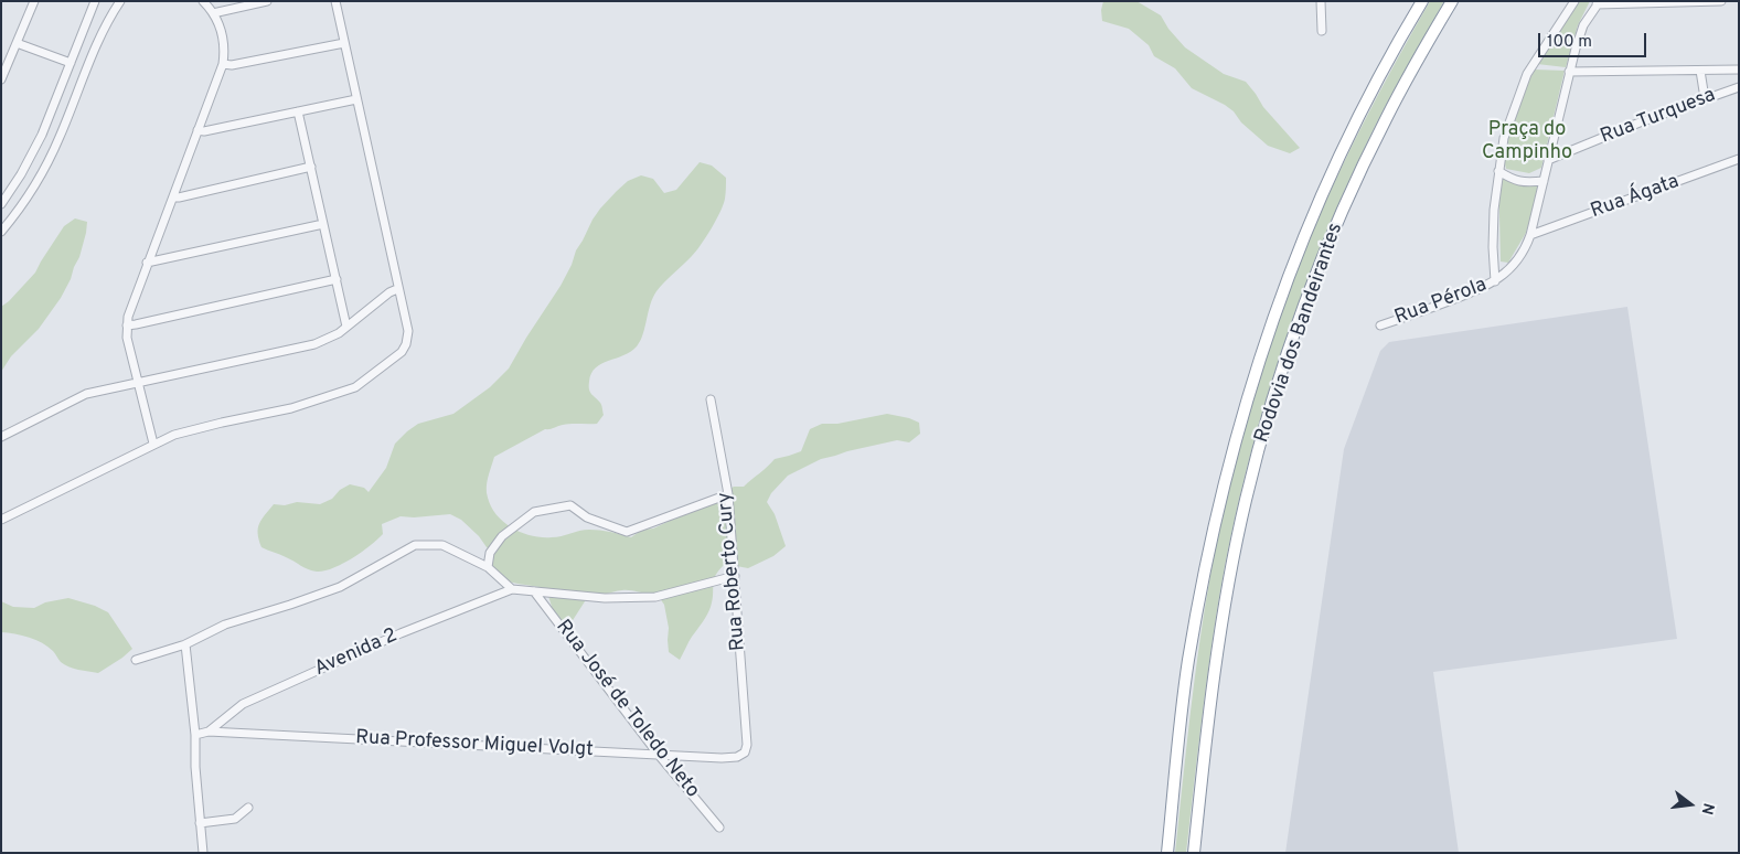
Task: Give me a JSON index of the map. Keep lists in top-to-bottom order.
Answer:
{
  "streets": {
    "highway": ["Rodovia dos Bandeirantes"],
    "street": [
      "Rua Turquesa",
      "Rua Ágata",
      "Rua Pérola",
      "Rua Roberto Cury",
      "Avenida 2",
      "Rua José de Toledo Neto",
      "Rua Professor Miguel Volgt"
    ]
  },
  "crossings": [
    ["Rua Turquesa", "Rua Pérola"],
    ["Rua Ágata", "Rua Pérola"],
    ["Rua Roberto Cury", "Rua Professor Miguel Volgt"],
    ["Avenida 2", "Rua Professor Miguel Volgt"],
    ["Rua José de Toledo Neto", "Rua Professor Miguel Volgt"]
  ],
  "parks": ["Praça do Campinho"],
  "scale_bar": "100 m",
  "north": "right"
}
